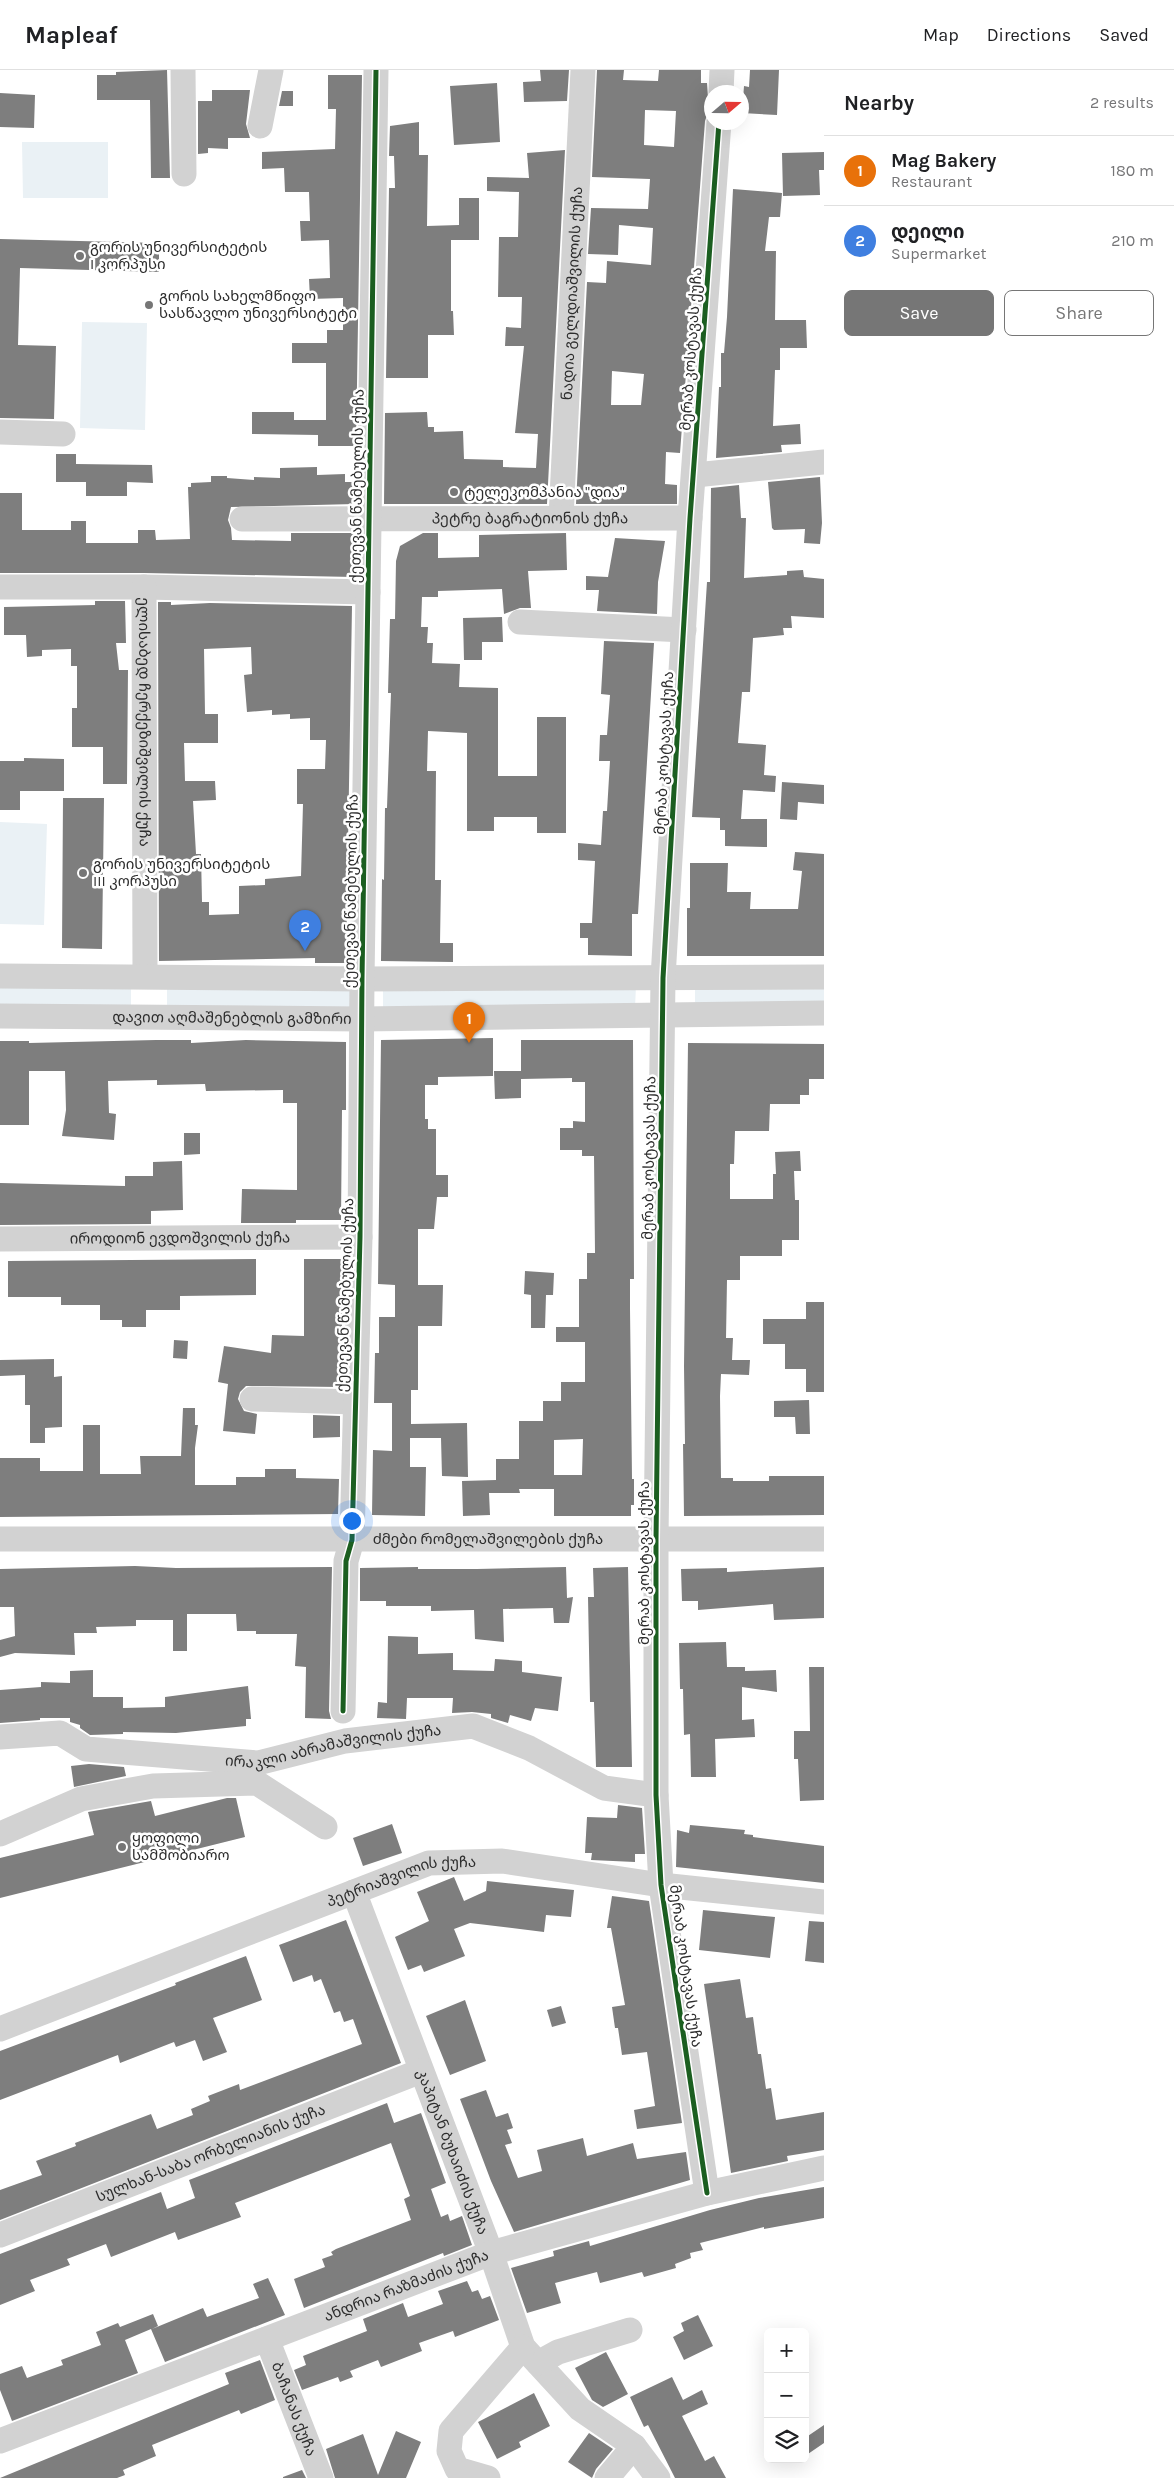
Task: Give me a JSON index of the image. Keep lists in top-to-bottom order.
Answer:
{
  "streets": {
    "street": [
      "ნადია გელდიაშვილის ქუჩა",
      "მერაბ კოსტავას ქუჩა",
      "ქეთევან წამებულის ქუჩა",
      "პეტრე ბაგრატიონის ქუჩა",
      "ელისაბედ ჩერქეზიშვილის ქუჩა",
      "დავით აღმაშენებლის გამზირი",
      "იროდიონ ევდოშვილის ქუჩა",
      "ძმები რომელაშვილების ქუჩა",
      "ირაკლი აბრამაშვილის ქუჩა",
      "პეტრიაშვილის ქუჩა",
      "კაპიტან ბუხაიძის ქუჩა",
      "სულხან-საბა ორბელიანის ქუჩა",
      "ანდრია რაზმაძის ქუჩა",
      "ბაჩანას ქუჩა"
    ]
  },
  "crossings": [
    ["ნადია გელდიაშვილის ქუჩა", "პეტრე ბაგრატიონის ქუჩა"],
    ["მერაბ კოსტავას ქუჩა", "პეტრე ბაგრატიონის ქუჩა"],
    ["მერაბ კოსტავას ქუჩა", "დავით აღმაშენებლის გამზირი"],
    ["მერაბ კოსტავას ქუჩა", "ძმები რომელაშვილების ქუჩა"],
    ["მერაბ კოსტავას ქუჩა", "ირაკლი აბრამაშვილის ქუჩა"],
    ["მერაბ კოსტავას ქუჩა", "პეტრიაშვილის ქუჩა"],
    ["მერაბ კოსტავას ქუჩა", "ანდრია რაზმაძის ქუჩა"],
    ["ქეთევან წამებულის ქუჩა", "პეტრე ბაგრატიონის ქუჩა"],
    ["ქეთევან წამებულის ქუჩა", "დავით აღმაშენებლის გამზირი"],
    ["ქეთევან წამებულის ქუჩა", "იროდიონ ევდოშვილის ქუჩა"],
    ["ქეთევან წამებულის ქუჩა", "ძმები რომელაშვილების ქუჩა"],
    ["პეტრიაშვილის ქუჩა", "კაპიტან ბუხაიძის ქუჩა"],
    ["კაპიტან ბუხაიძის ქუჩა", "სულხან-საბა ორბელიანის ქუჩა"],
    ["კაპიტან ბუხაიძის ქუჩა", "ანდრია რაზმაძის ქუჩა"],
    ["ანდრია რაზმაძის ქუჩა", "ბაჩანას ქუჩა"]
  ],
  "places": [
    "გორის უნივერსიტეტის I კორპუსი",
    "გორის სახელმწიფო სასწავლო უნივერსიტეტი",
    "ტელეკომპანია \"დია\"",
    "გორის უნივერსიტეტის III კორპუსი",
    "ყოფილი სამშობიარო"
  ],
  "north": "right",
  "page": {
    "header": "Mapleaf",
    "nav": ["Map", "Directions", "Saved"],
    "heading": ["Nearby", "2 results"],
    "list": [
      {
        "mark": "1",
        "name": "Mag Bakery",
        "note": "Restaurant",
        "value": "180 m"
      },
      {
        "mark": "2",
        "name": "დეილი",
        "note": "Supermarket",
        "value": "210 m"
      }
    ],
    "buttons": ["Save", "Share"],
    "pins": ["2", "1"],
    "map_buttons": ["+", "−"]
  }
}
